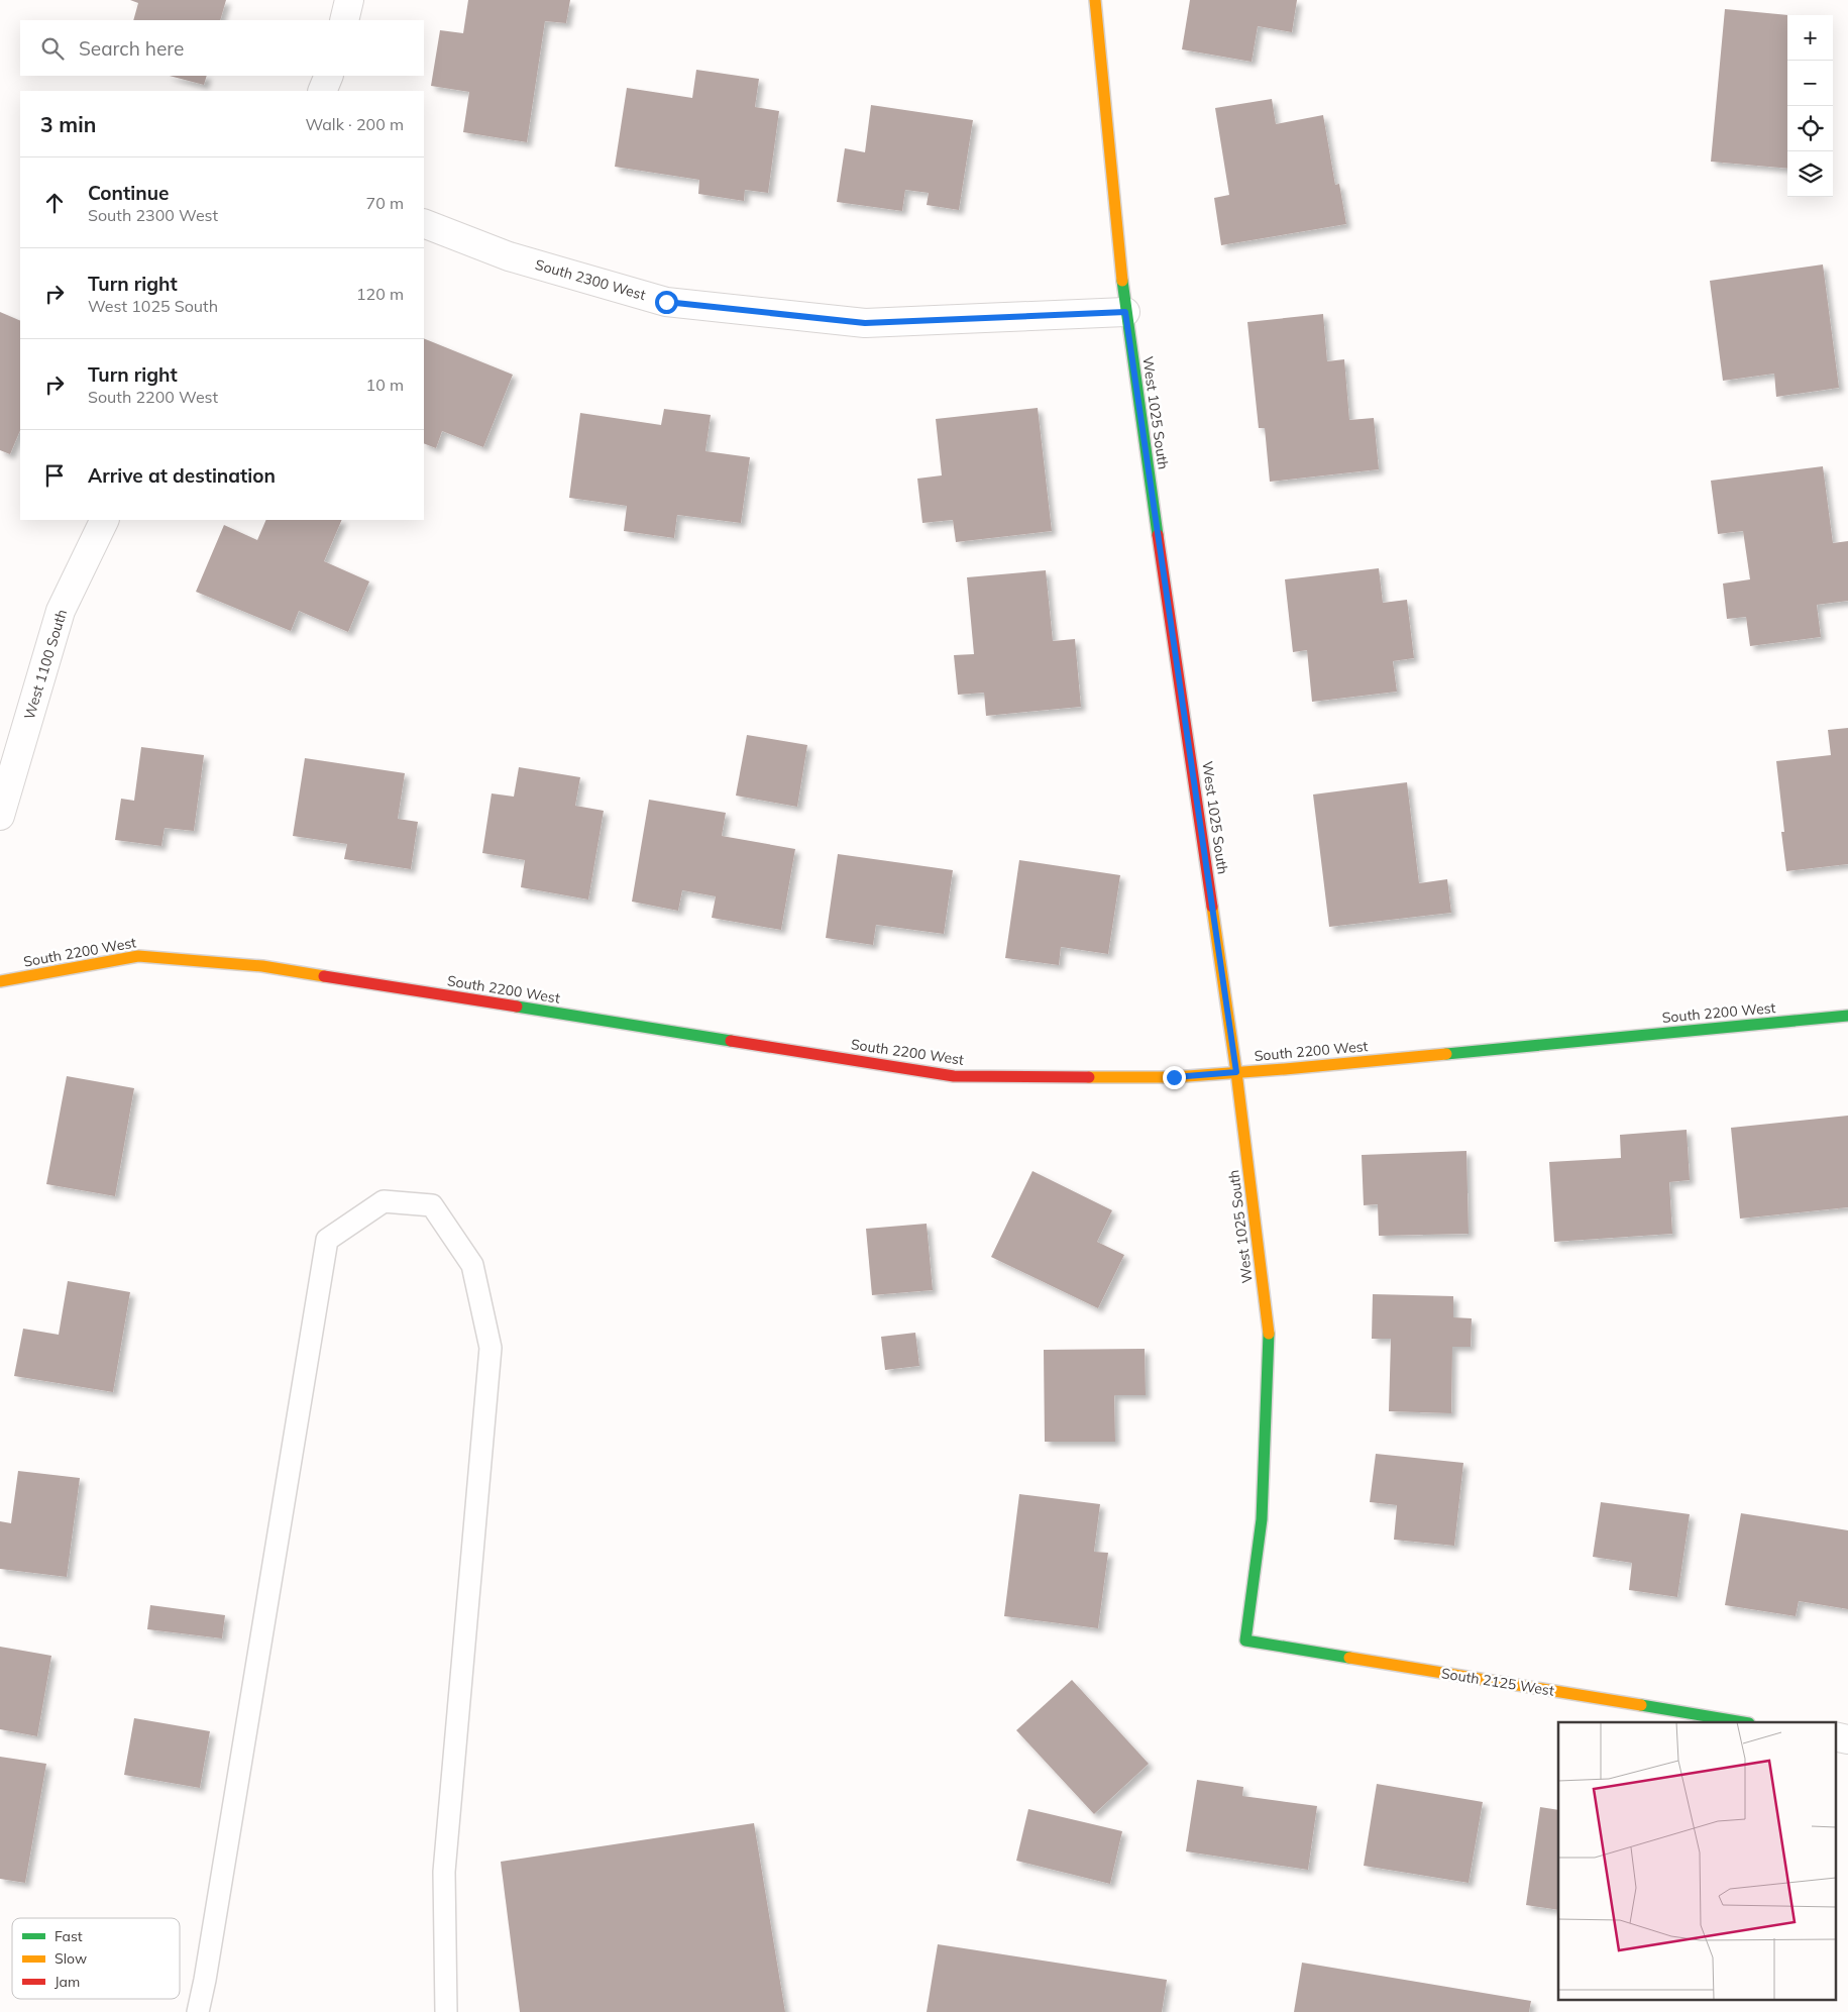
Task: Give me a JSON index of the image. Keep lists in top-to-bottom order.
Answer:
{
  "streets": {
    "street": [
      "South 2300 West",
      "West 1025 South",
      "West 1100 South",
      "South 2200 West",
      "South 2125 West"
    ]
  },
  "crossings": [
    ["South 2300 West", "West 1025 South"],
    ["West 1025 South", "South 2200 West"],
    ["West 1025 South", "South 2125 West"]
  ],
  "legend": ["Fast", "Slow", "Jam"],
  "page": {
    "map_buttons": ["+", "−"],
    "search": "Search here",
    "heading": ["3 min", "Walk · 200 m"],
    "list": [
      ["Continue", "South 2300 West", "70 m"],
      ["Turn right", "West 1025 South", "120 m"],
      ["Turn right", "South 2200 West", "10 m"],
      "Arrive at destination"
    ]
  }
}
